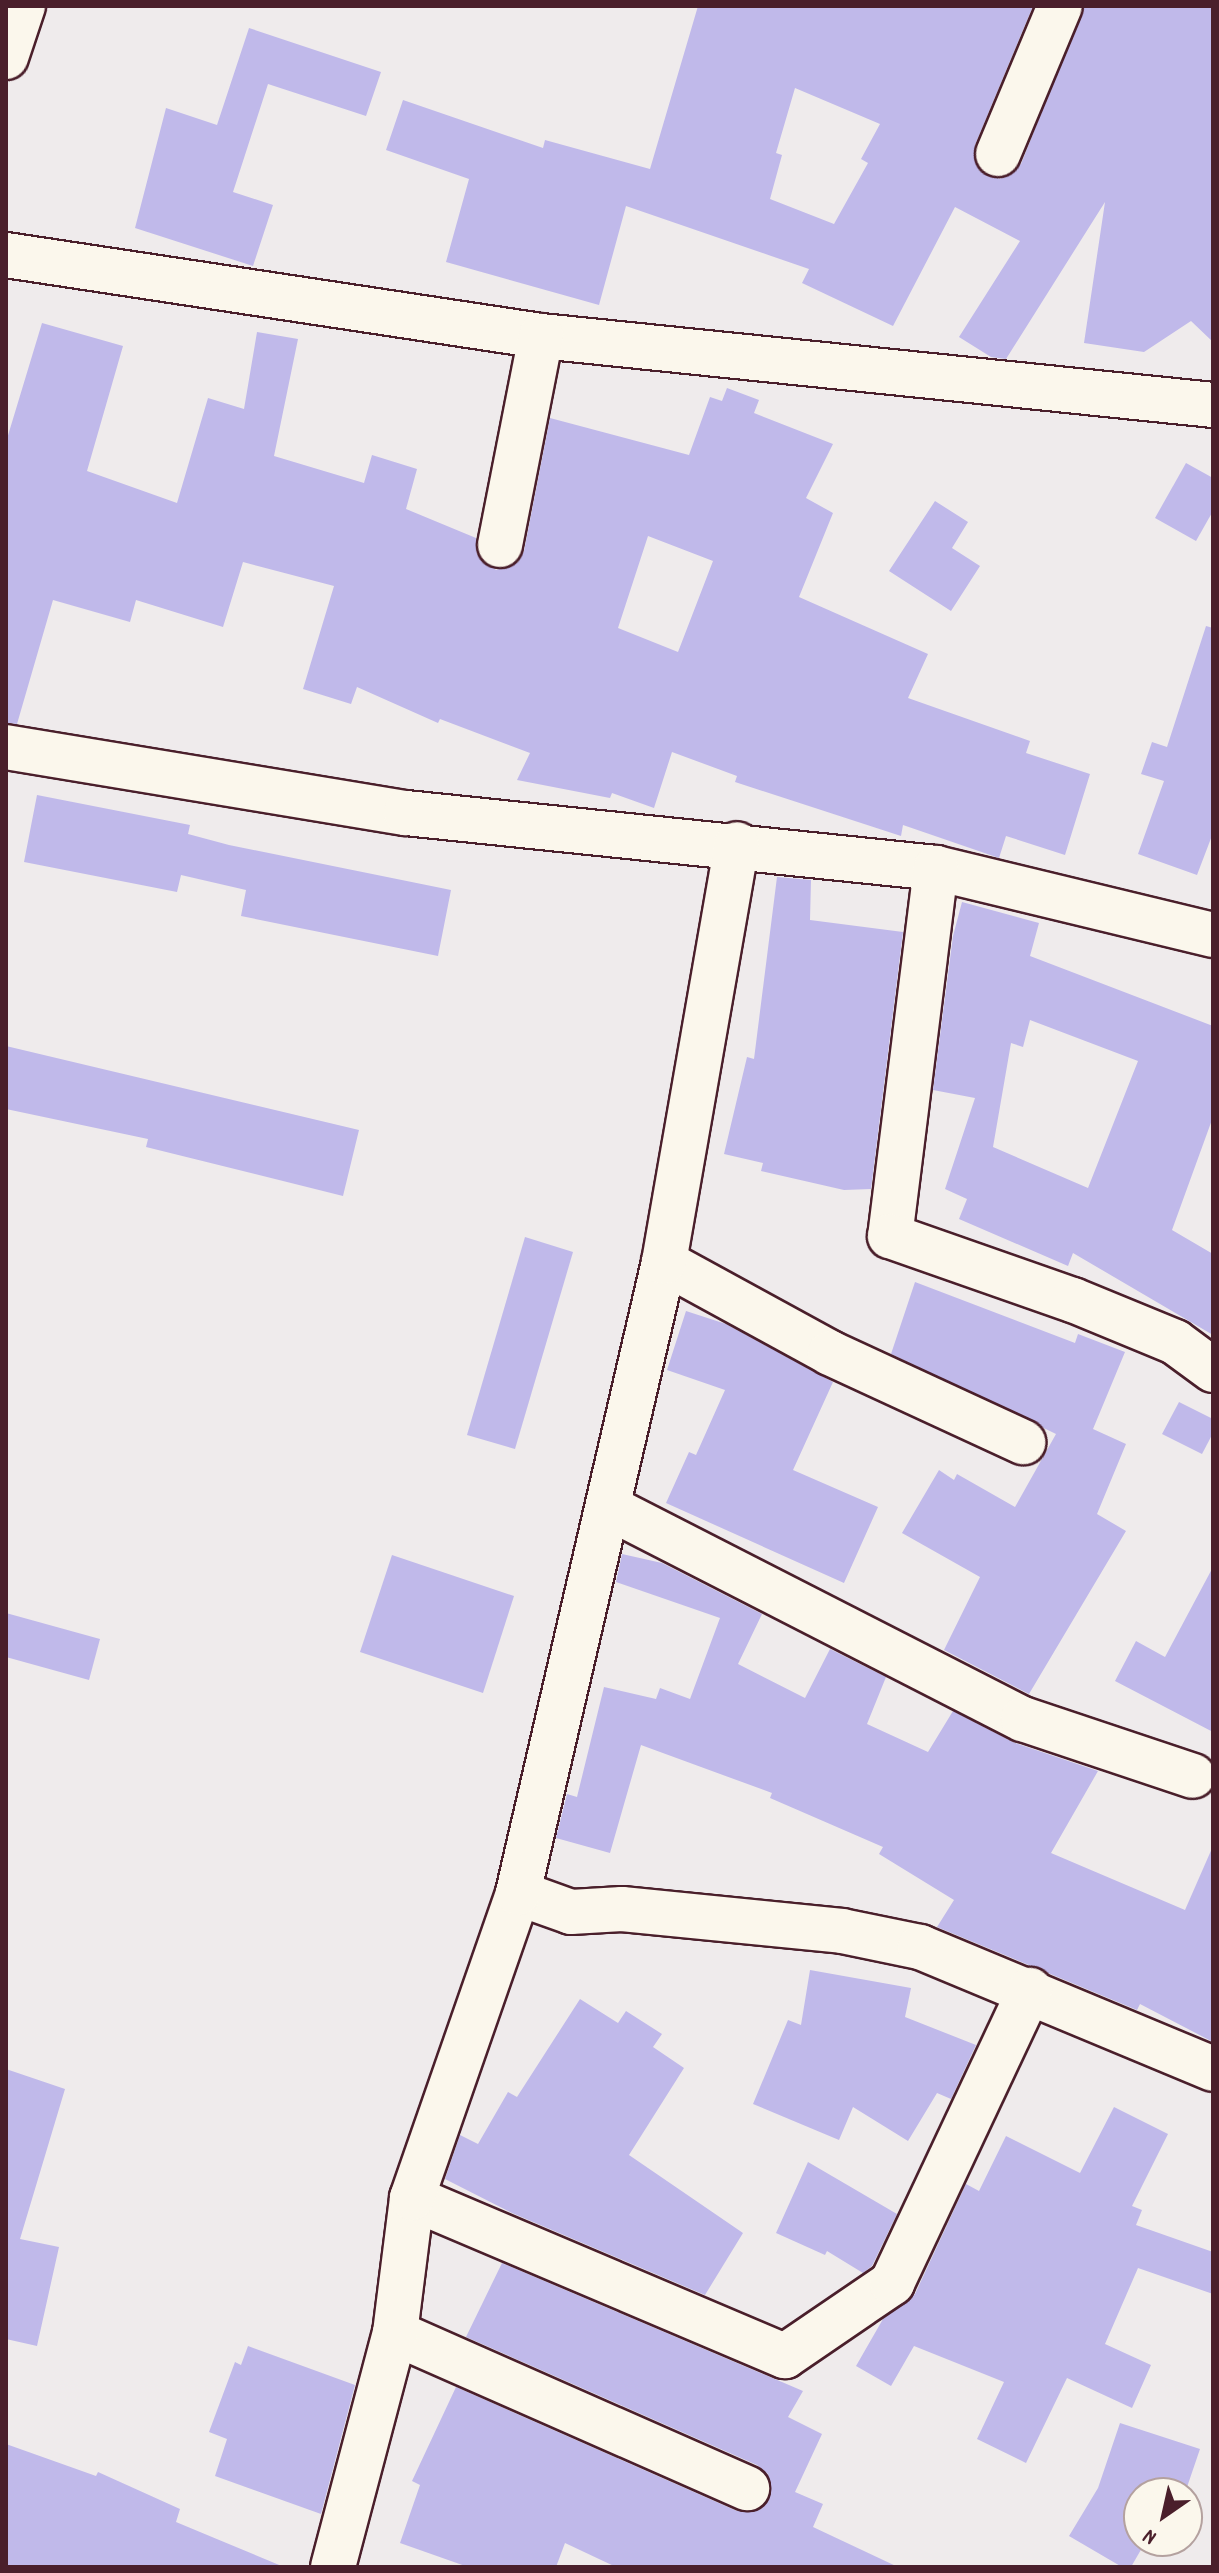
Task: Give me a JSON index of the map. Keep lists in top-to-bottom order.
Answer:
{
  "north": "bottom left"
}
